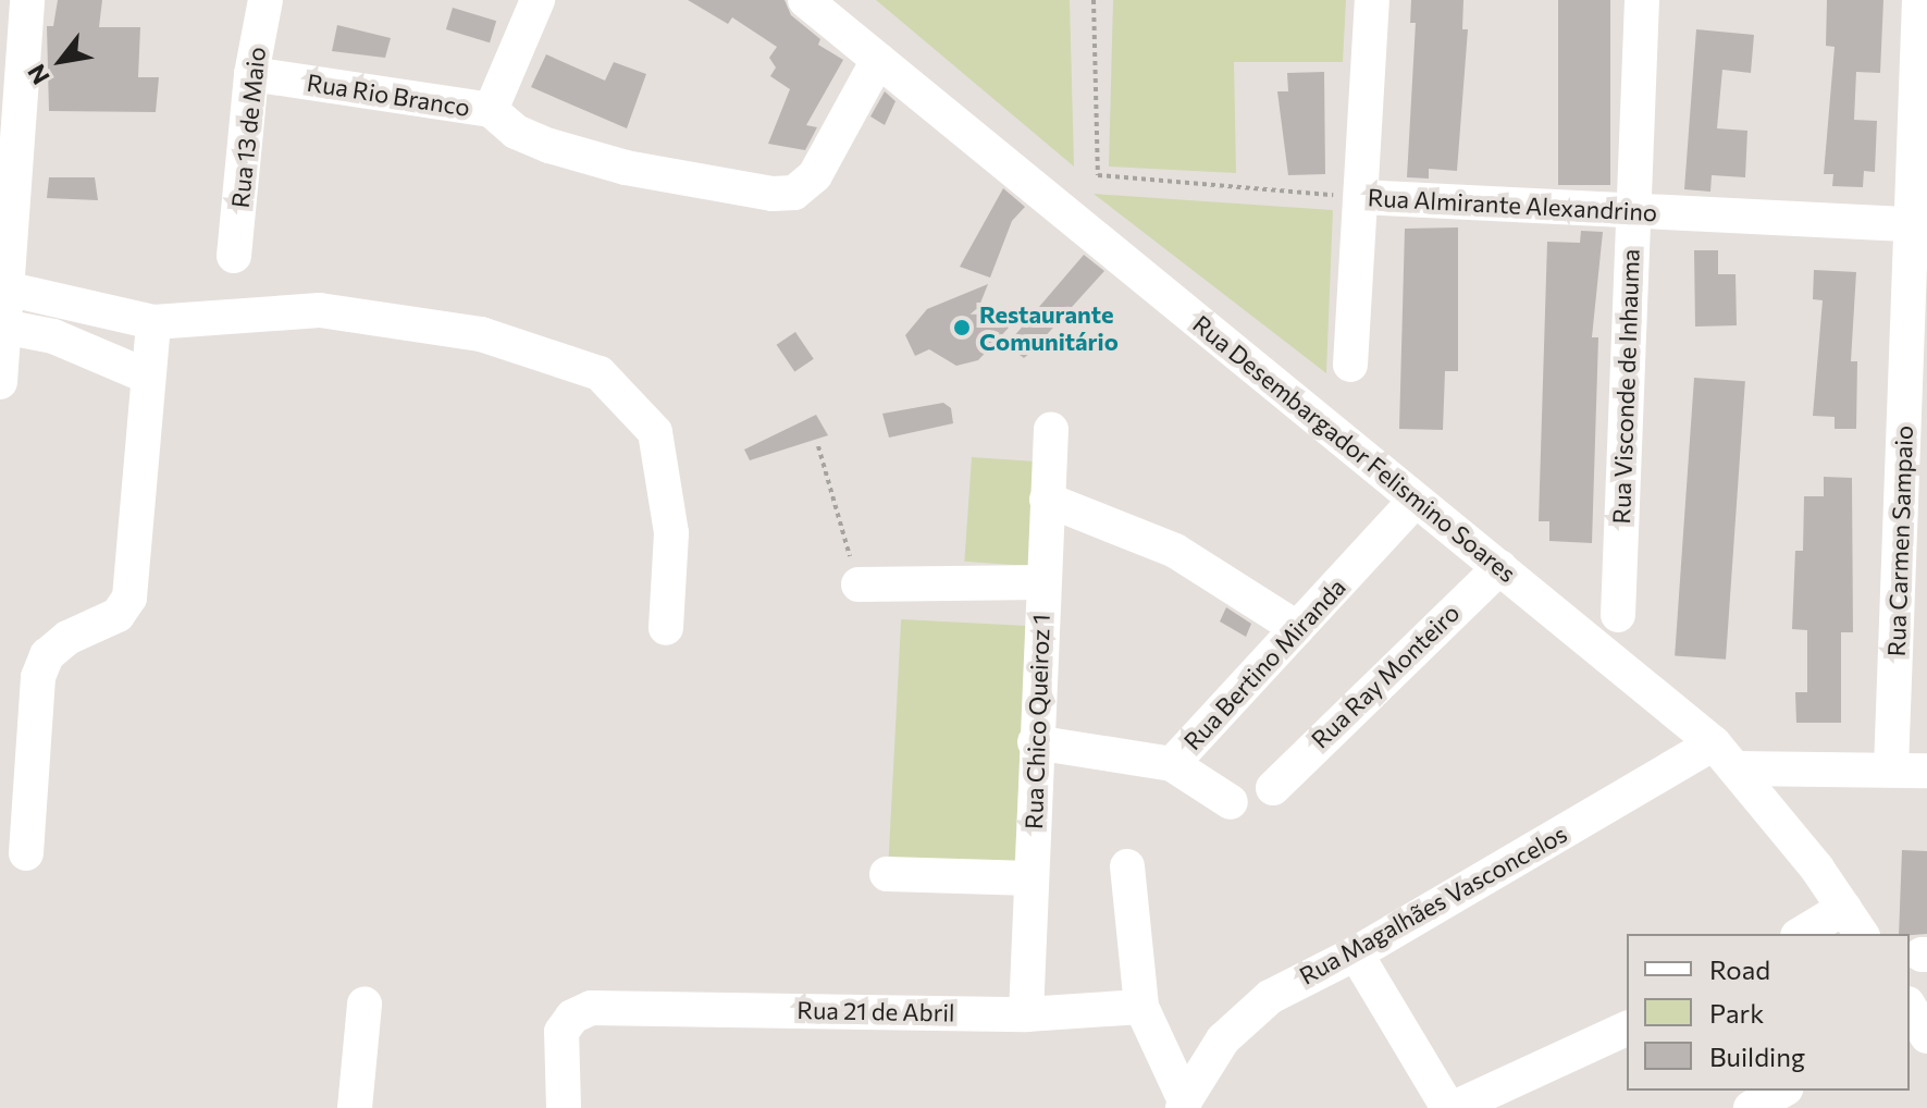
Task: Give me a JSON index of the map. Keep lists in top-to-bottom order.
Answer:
{
  "streets": {
    "street": [
      "Rua Rio Branco",
      "Rua 13 de Maio",
      "Rua Almirante Alexandrino",
      "Rua Visconde de Inhauma",
      "Rua Desembargador Felismino Soares",
      "Rua Carmen Sampaio",
      "Rua Bertino Miranda",
      "Rua Ray Monteiro",
      "Rua Chico Queiroz 1",
      "Rua Magalhães Vasconcelos",
      "Rua 21 de Abril"
    ]
  },
  "crossings": [
    ["Rua Rio Branco", "Rua 13 de Maio"],
    ["Rua Rio Branco", "Rua Desembargador Felismino Soares"],
    ["Rua Almirante Alexandrino", "Rua Visconde de Inhauma"],
    ["Rua Almirante Alexandrino", "Rua Carmen Sampaio"],
    ["Rua Desembargador Felismino Soares", "Rua Bertino Miranda"],
    ["Rua Desembargador Felismino Soares", "Rua Ray Monteiro"],
    ["Rua Desembargador Felismino Soares", "Rua Magalhães Vasconcelos"],
    ["Rua Bertino Miranda", "Rua Chico Queiroz 1"],
    ["Rua Chico Queiroz 1", "Rua 21 de Abril"]
  ],
  "places": ["Restaurante Comunitário"],
  "legend": ["Road", "Park", "Building"],
  "north": "bottom left"
}
